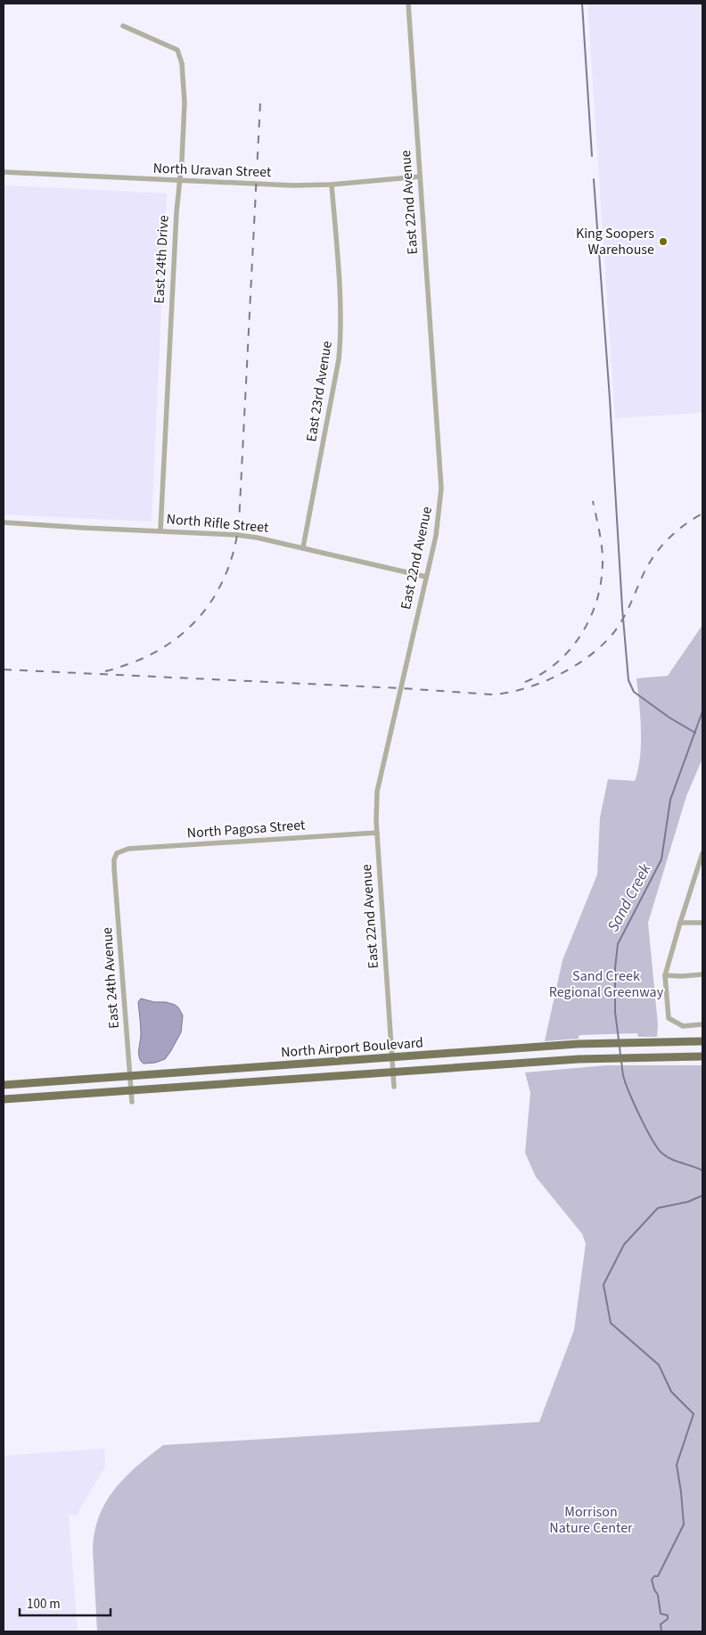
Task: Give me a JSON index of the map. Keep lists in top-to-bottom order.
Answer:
{
  "streets": {
    "main road": ["North Airport Boulevard"],
    "street": [
      "North Uravan Street",
      "East 22nd Avenue",
      "East 24th Drive",
      "East 23rd Avenue",
      "North Rifle Street",
      "North Pagosa Street",
      "East 24th Avenue"
    ]
  },
  "crossings": [
    ["North Uravan Street", "East 22nd Avenue"],
    ["North Uravan Street", "East 24th Drive"],
    ["North Uravan Street", "East 23rd Avenue"],
    ["East 22nd Avenue", "North Rifle Street"],
    ["East 22nd Avenue", "North Pagosa Street"],
    ["East 22nd Avenue", "North Airport Boulevard"],
    ["East 24th Drive", "North Rifle Street"],
    ["East 23rd Avenue", "North Rifle Street"],
    ["North Pagosa Street", "East 24th Avenue"],
    ["East 24th Avenue", "North Airport Boulevard"]
  ],
  "water": ["Sand Creek"],
  "parks": ["Sand Creek Regional Greenway", "Morrison Nature Center"],
  "places": ["King Soopers Warehouse"],
  "scale_bar": "100 m"
}
